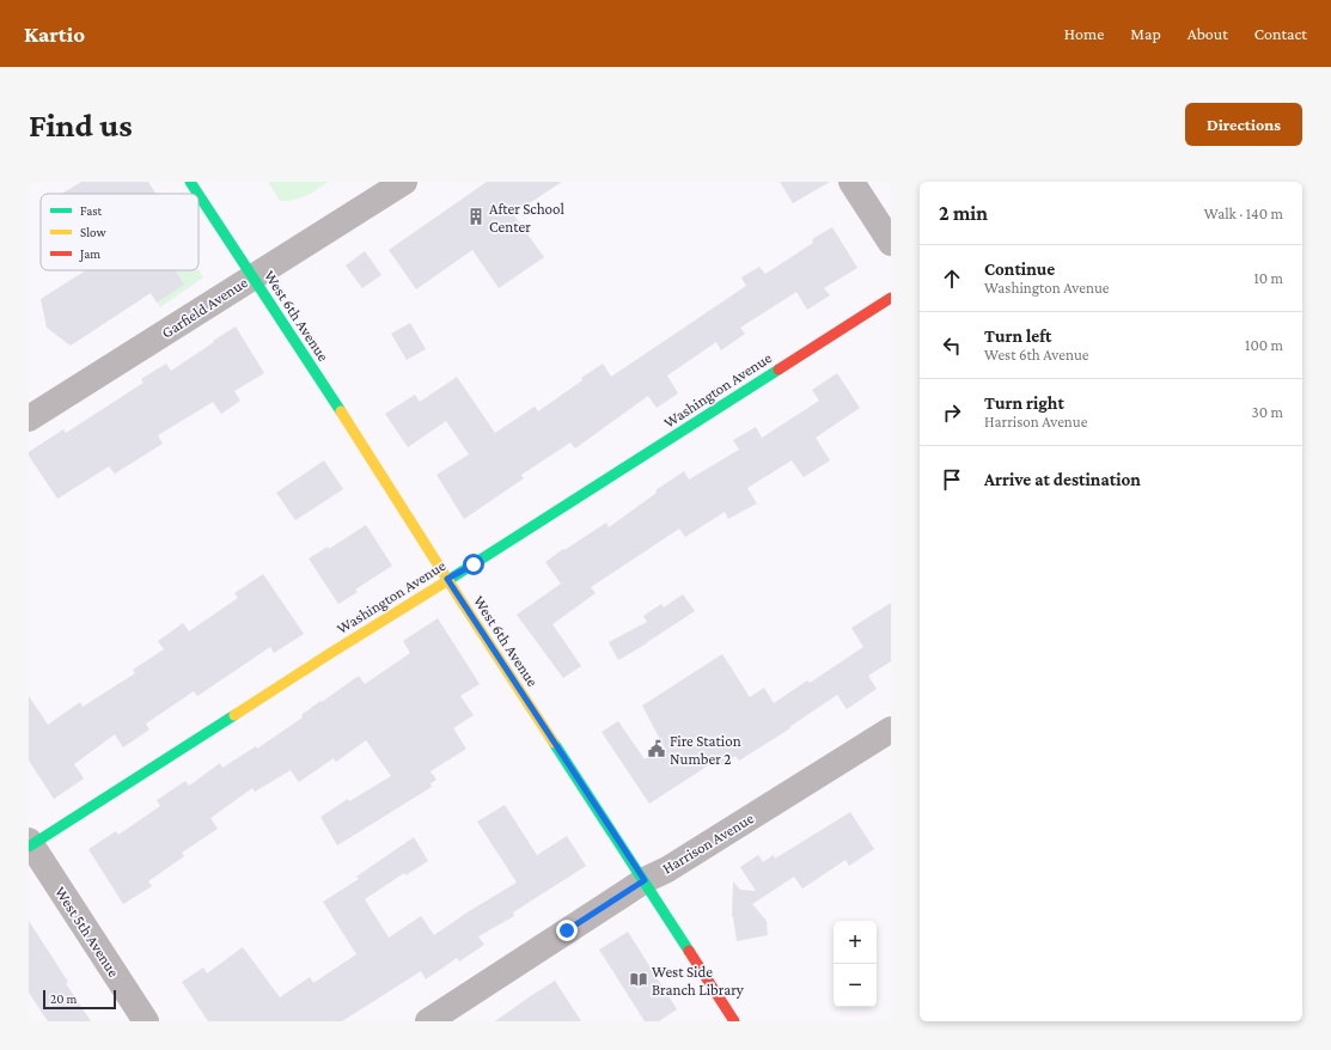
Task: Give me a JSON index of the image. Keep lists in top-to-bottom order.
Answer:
{
  "streets": {
    "street": [
      "Garfield Avenue",
      "West 6th Avenue",
      "Washington Avenue",
      "Harrison Avenue",
      "West 5th Avenue"
    ]
  },
  "crossings": [
    ["Garfield Avenue", "West 6th Avenue"],
    ["West 6th Avenue", "Washington Avenue"],
    ["West 6th Avenue", "Harrison Avenue"],
    ["Washington Avenue", "West 5th Avenue"]
  ],
  "places": {
    "building": ["After School Center"],
    "public building": ["Fire Station Number 2"],
    "library": ["West Side Branch Library"]
  },
  "legend": ["Fast", "Slow", "Jam"],
  "scale_bar": "20 m",
  "page": {
    "header": "Kartio",
    "nav": [
      "Home",
      "Map",
      "About",
      "Contact"
    ],
    "buttons": "Directions",
    "title": "Find us",
    "heading": ["2 min", "Walk · 140 m"],
    "list": [
      ["Continue", "Washington Avenue", "10 m"],
      ["Turn left", "West 6th Avenue", "100 m"],
      ["Turn right", "Harrison Avenue", "30 m"],
      "Arrive at destination"
    ],
    "map_buttons": ["+", "−"],
    "scale": "20 m"
  }
}
